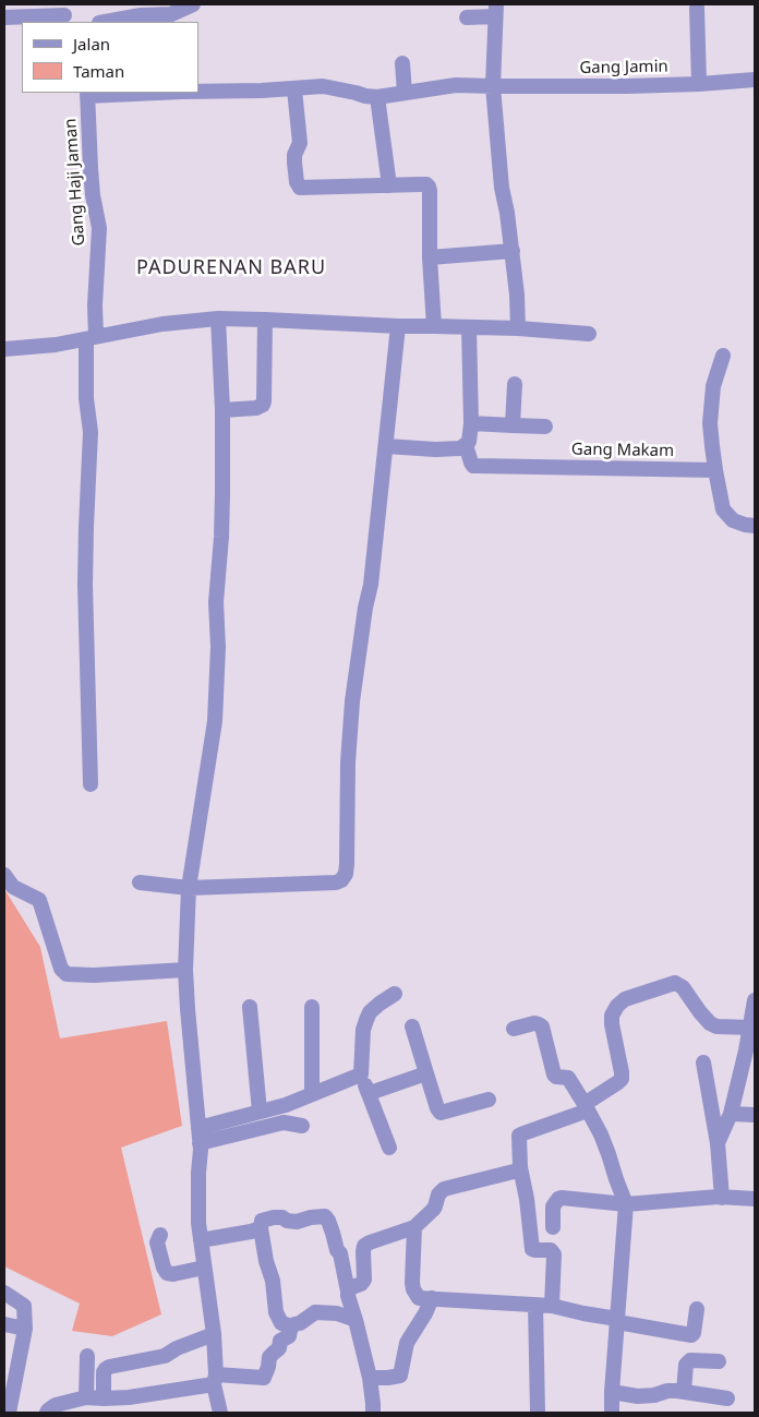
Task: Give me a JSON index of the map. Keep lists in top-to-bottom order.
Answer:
{
  "streets": {
    "street": ["Gang Jamin", "Gang Haji Jaman", "Gang Makam"]
  },
  "crossings": [
    ["Gang Jamin", "Gang Haji Jaman"]
  ],
  "districts": ["PADURENAN BARU"],
  "legend": ["Jalan", "Taman"]
}
